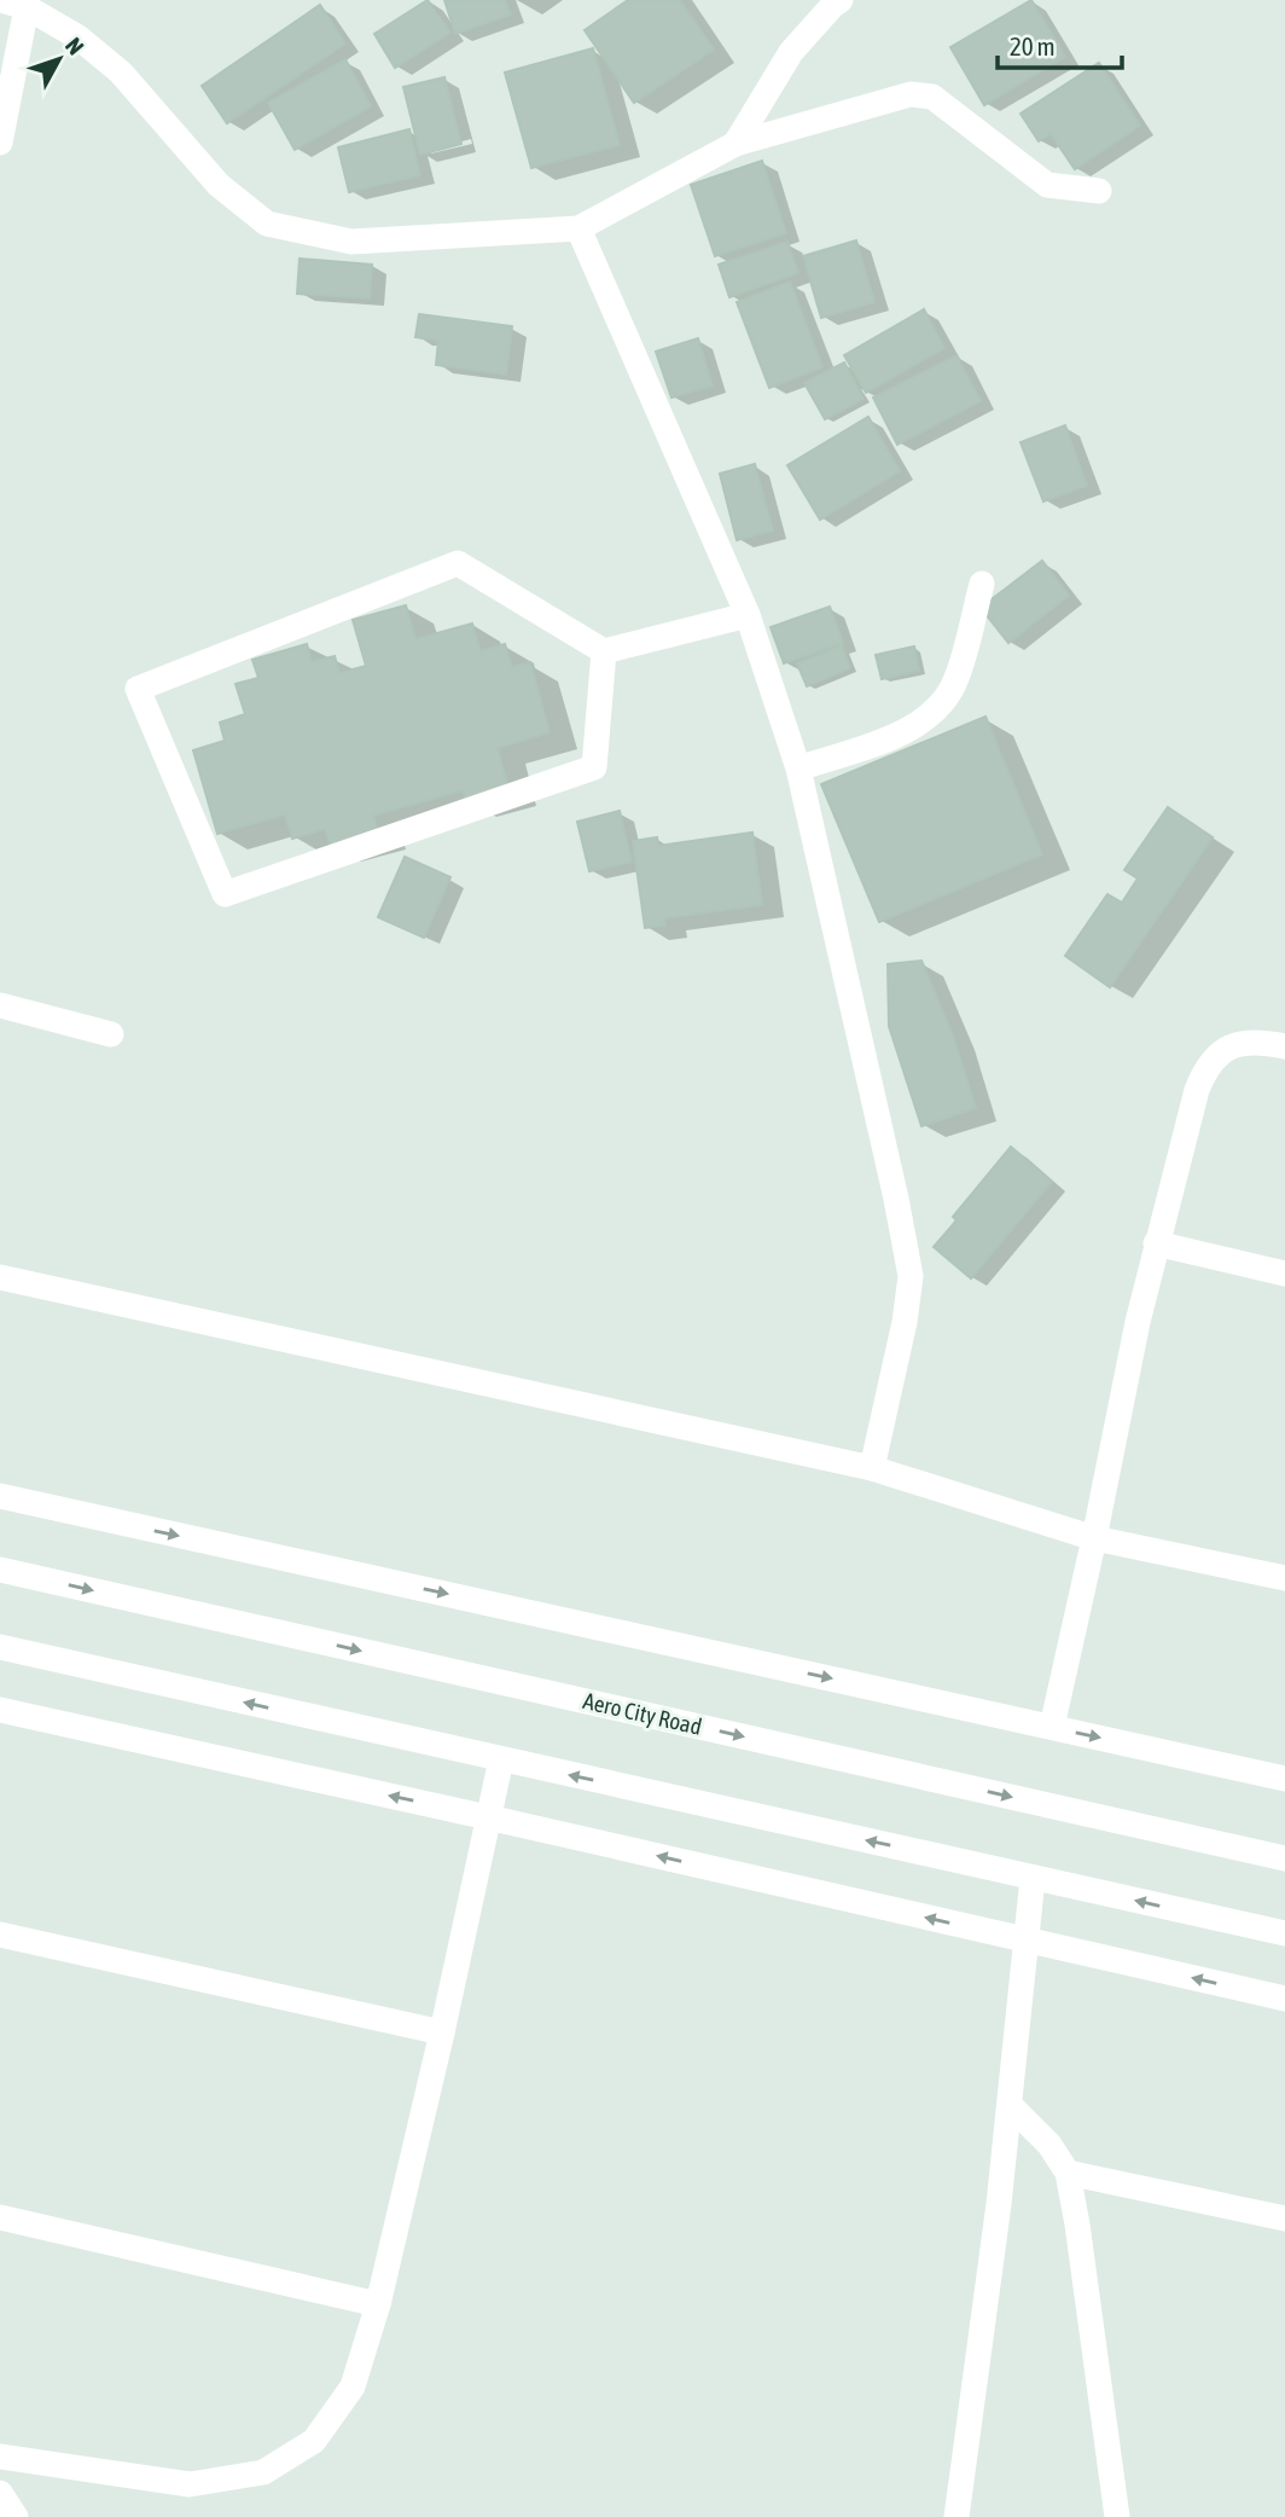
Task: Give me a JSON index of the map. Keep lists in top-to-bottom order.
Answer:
{
  "streets": {
    "street": ["Aero City Road"]
  },
  "scale_bar": "20 m",
  "north": "top right"
}
